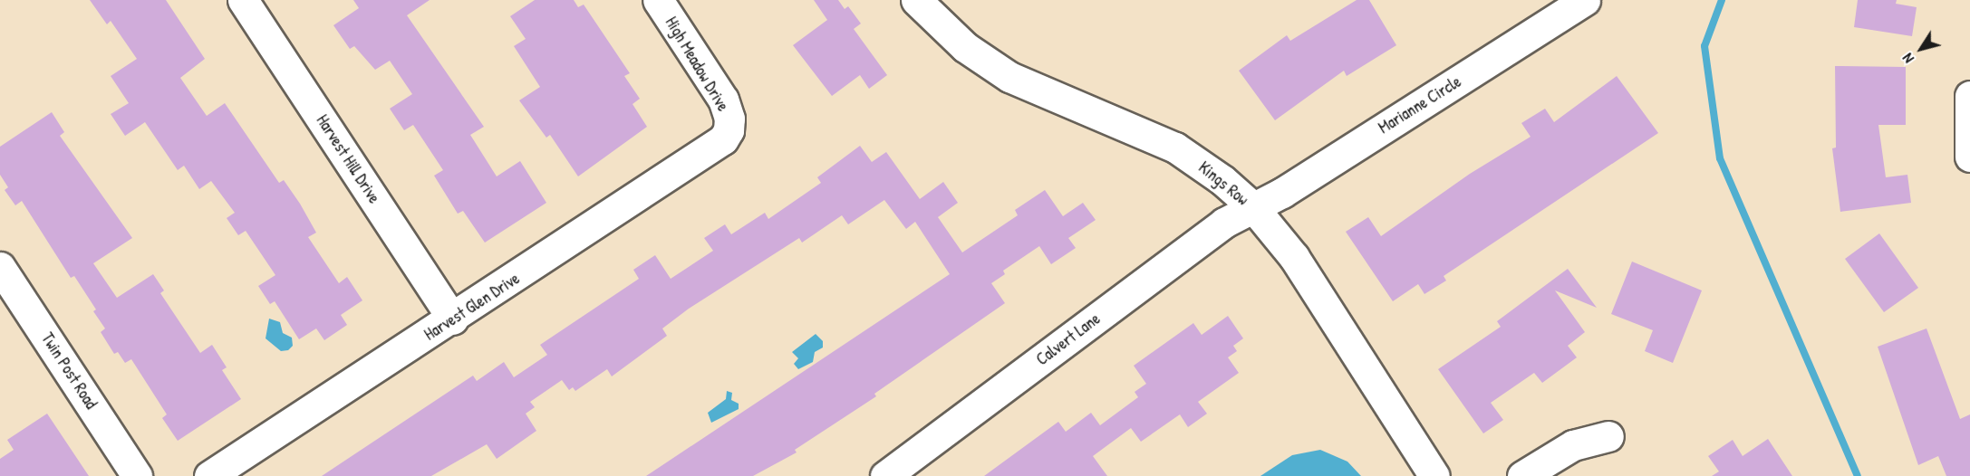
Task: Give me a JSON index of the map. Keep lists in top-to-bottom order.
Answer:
{
  "streets": {
    "street": [
      "High Meadow Drive",
      "Marianne Circle",
      "Harvest Hill Drive",
      "Kings Row",
      "Harvest Glen Drive",
      "Calvert Lane",
      "Twin Post Road"
    ]
  },
  "crossings": [
    ["High Meadow Drive", "Harvest Glen Drive"],
    ["Marianne Circle", "Kings Row"],
    ["Marianne Circle", "Calvert Lane"],
    ["Harvest Hill Drive", "Harvest Glen Drive"],
    ["Kings Row", "Calvert Lane"]
  ],
  "north": "bottom left"
}
